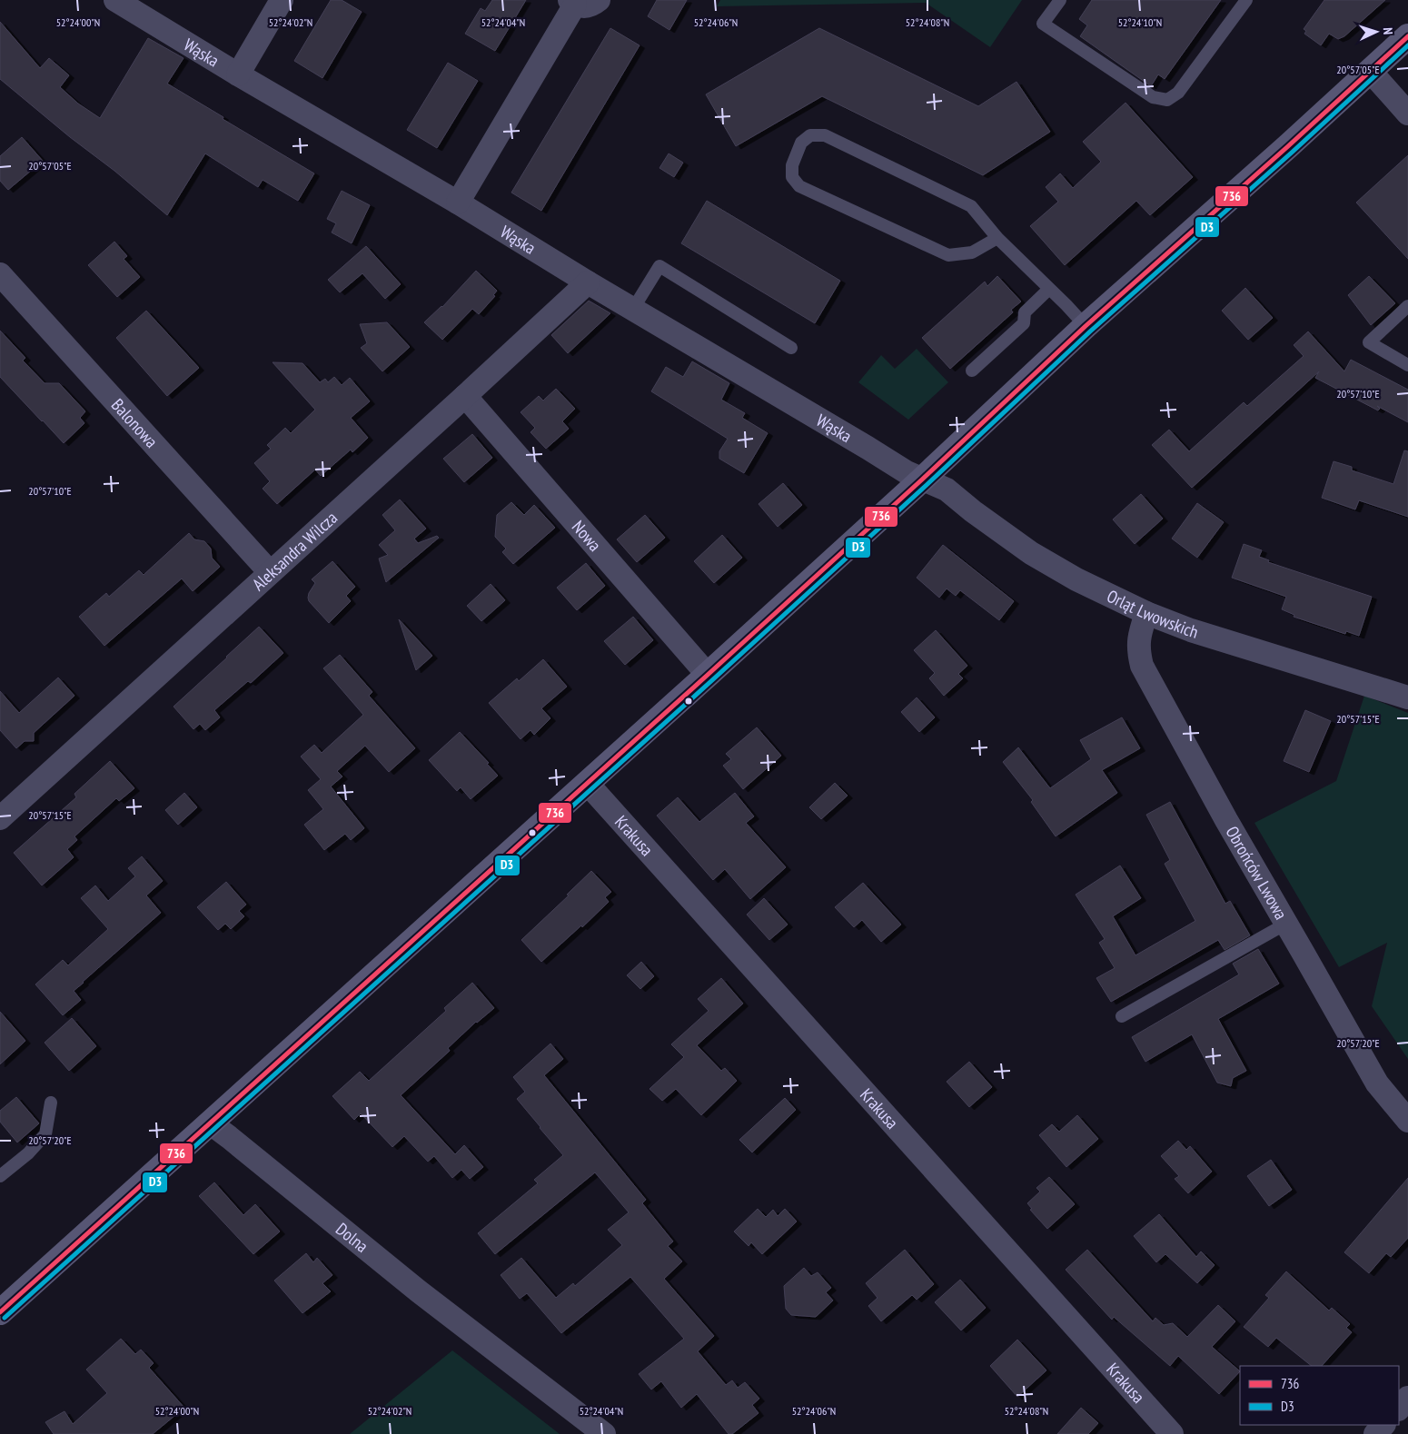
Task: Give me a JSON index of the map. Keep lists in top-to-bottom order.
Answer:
{
  "streets": {
    "street": [
      "Wąska",
      "Balonowa",
      "Nowa",
      "Aleksandra Wilcza",
      "Orląt Lwowskich",
      "Krakusa",
      "Obrońców Lwowa",
      "Dolna"
    ]
  },
  "crossings": [
    ["Wąska", "Aleksandra Wilcza"],
    ["Wąska", "Orląt Lwowskich"],
    ["Balonowa", "Aleksandra Wilcza"],
    ["Nowa", "Aleksandra Wilcza"],
    ["Orląt Lwowskich", "Obrońców Lwowa"]
  ],
  "lines": ["transit line 736", "transit line D3"],
  "legend": ["736", "D3"],
  "north": "right",
  "coordinates": [
    "52°24'00\"N",
    "52°24'02\"N",
    "52°24'04\"N",
    "52°24'06\"N",
    "52°24'08\"N",
    "52°24'10\"N",
    "20°57'05\"E",
    "20°57'10\"E",
    "20°57'15\"E",
    "20°57'20\"E"
  ]
}
